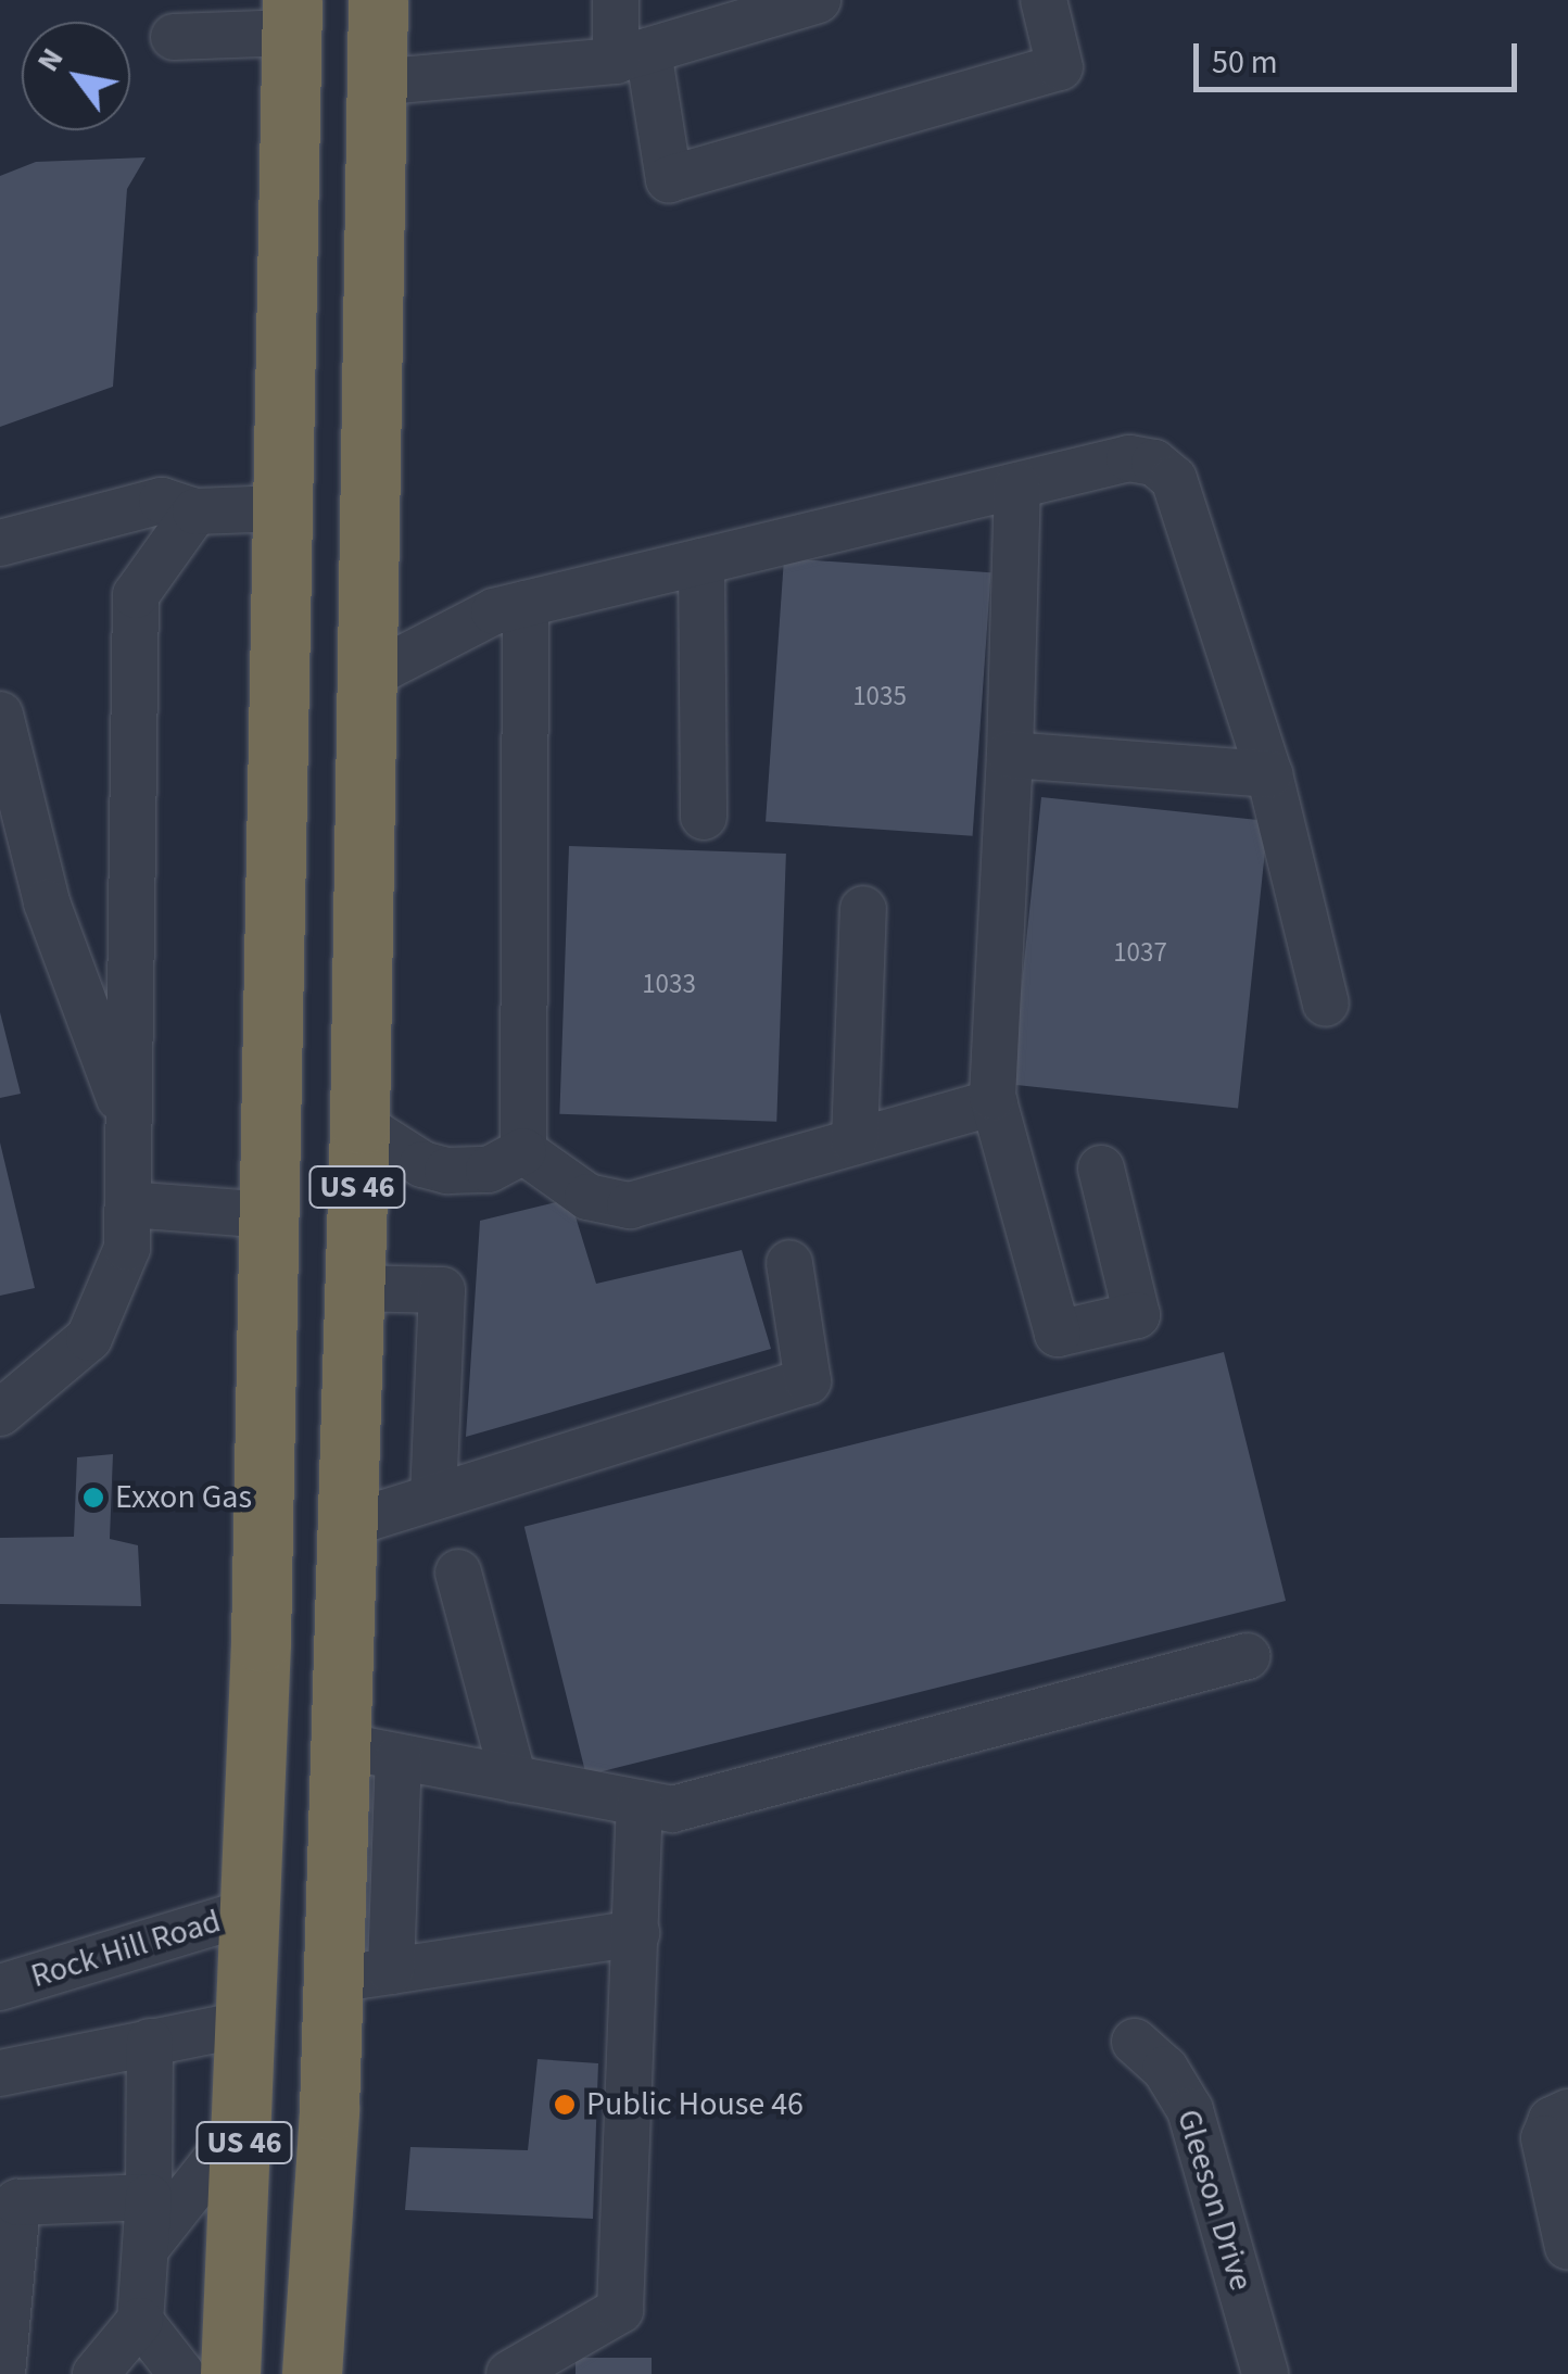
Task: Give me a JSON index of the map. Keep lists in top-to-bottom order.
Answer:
{
  "streets": {
    "highway": ["US 46"],
    "street": ["Rock Hill Road", "Gleeson Drive"]
  },
  "crossings": [
    ["US 46", "Rock Hill Road"]
  ],
  "places": ["Exxon Gas", "Public House 46"],
  "house_numbers": ["1035", "1037", "1033"],
  "scale_bar": "50 m",
  "north": "top left"
}
